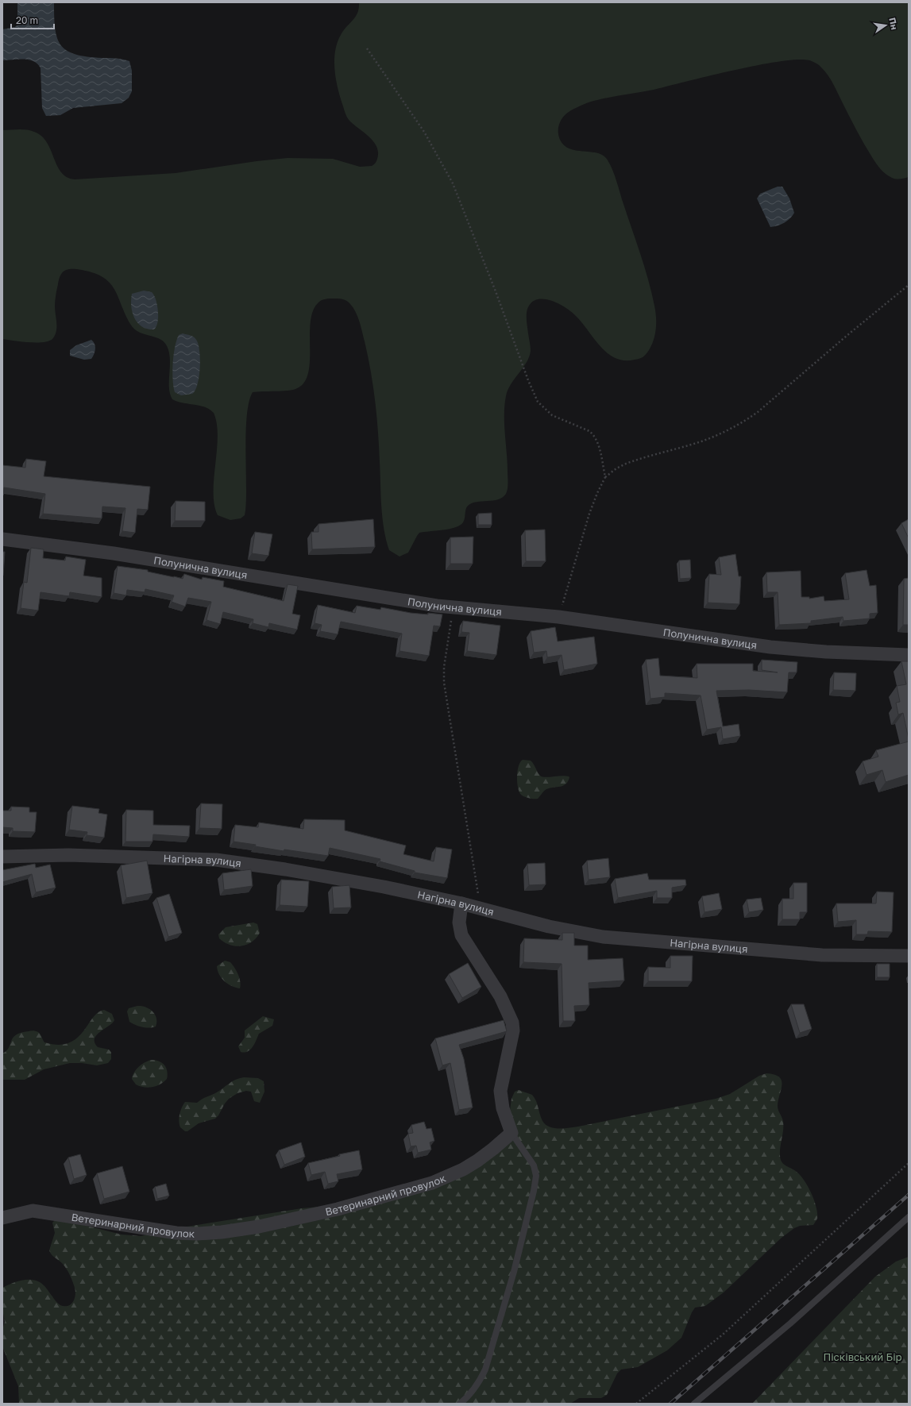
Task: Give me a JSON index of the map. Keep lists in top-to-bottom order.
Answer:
{
  "streets": {
    "street": ["Полунична вулиця", "Нагірна вулиця", "Ветеринарний провулок"]
  },
  "parks": ["Пісківський Бір"],
  "scale_bar": "20 m",
  "north": "right"
}
